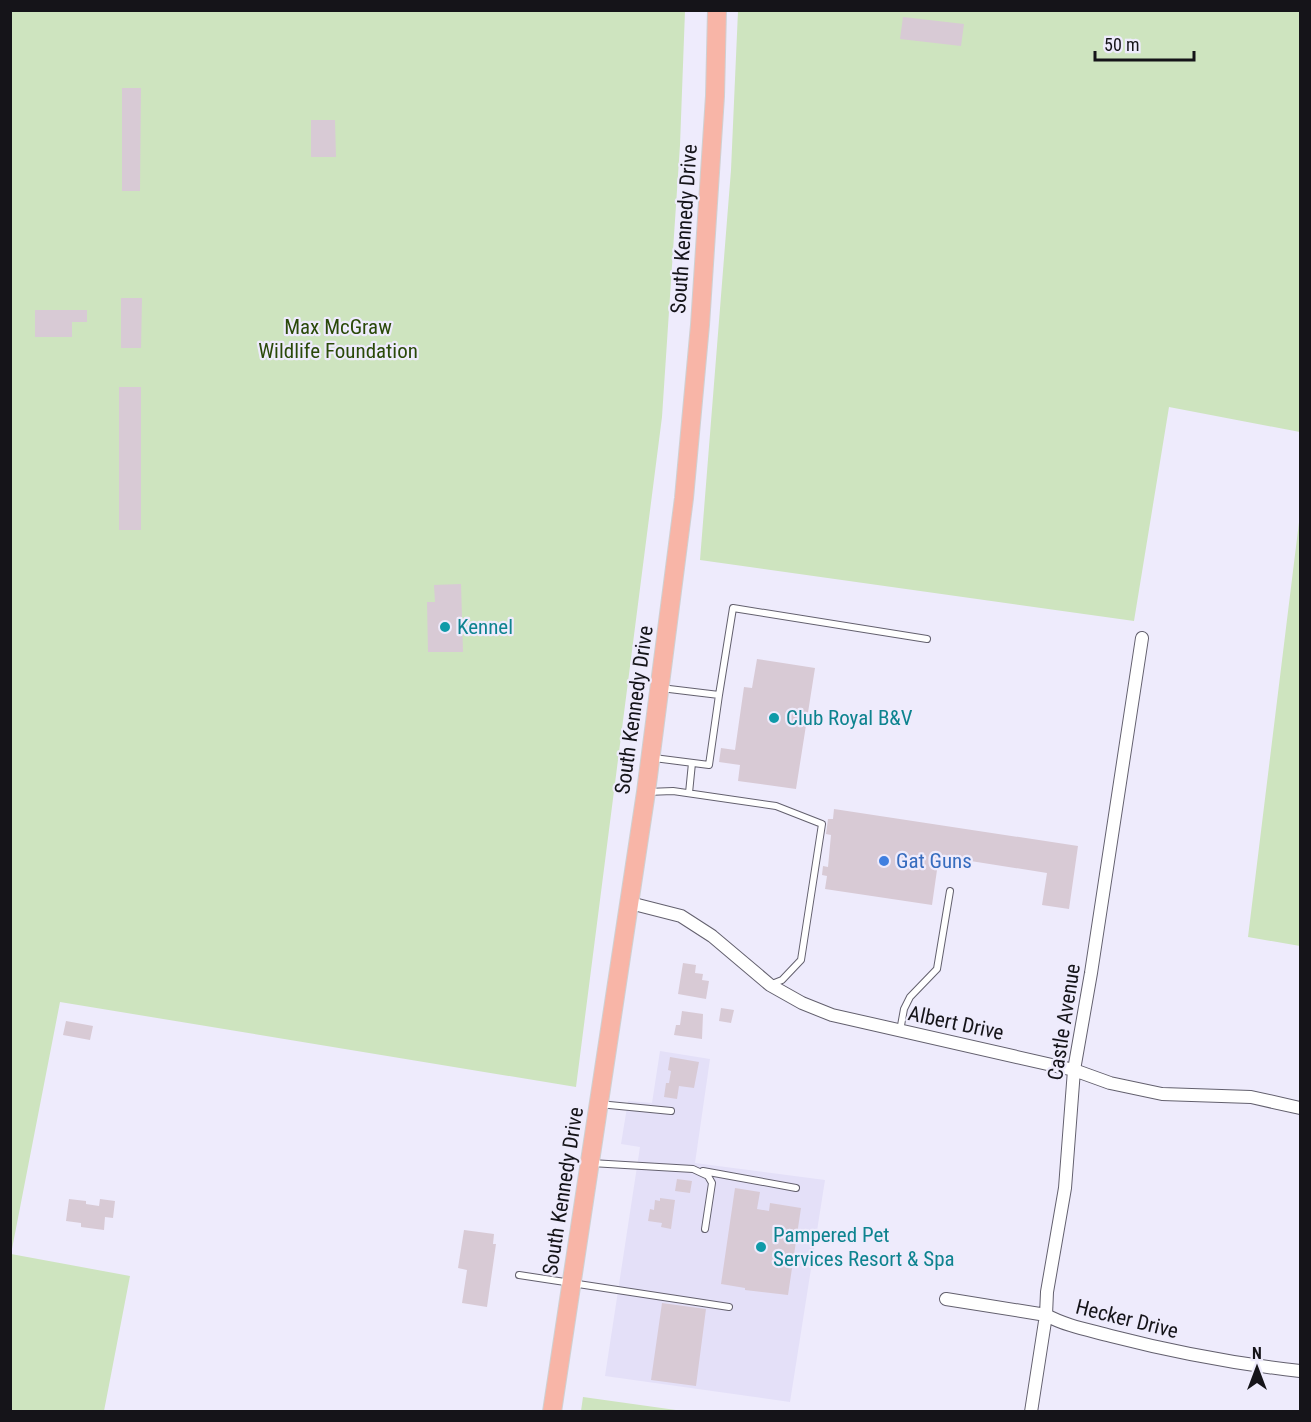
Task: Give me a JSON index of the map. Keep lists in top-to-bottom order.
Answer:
{
  "streets": {
    "main road": ["South Kennedy Drive"],
    "street": ["Castle Avenue", "Albert Drive", "Hecker Drive"]
  },
  "crossings": [
    ["South Kennedy Drive", "Albert Drive"],
    ["Castle Avenue", "Albert Drive"],
    ["Castle Avenue", "Hecker Drive"]
  ],
  "parks": ["Max McGraw Wildlife Foundation"],
  "places": [
    "Kennel",
    "Club Royal B&V",
    "Gat Guns",
    "Pampered Pet Services Resort & Spa"
  ],
  "scale_bar": "50 m",
  "north": "top"
}
